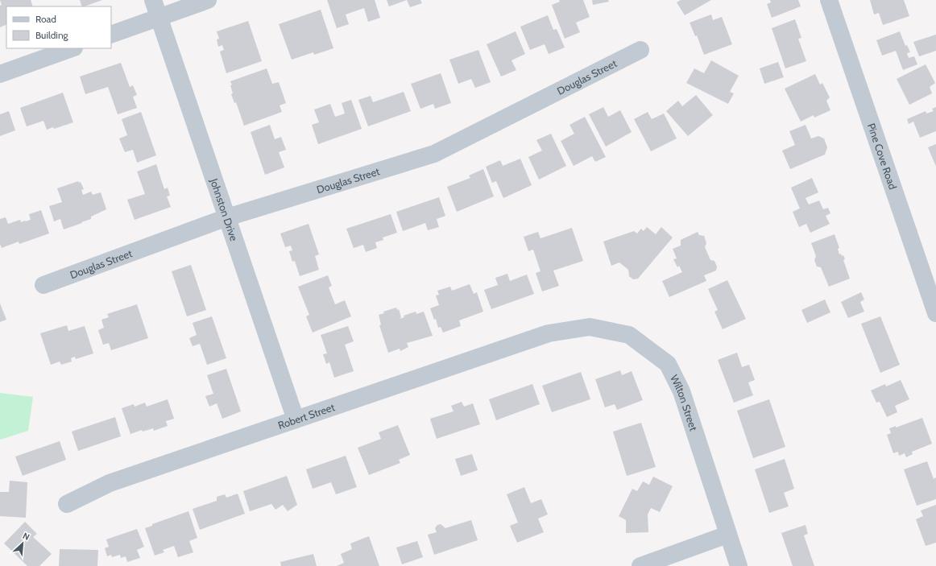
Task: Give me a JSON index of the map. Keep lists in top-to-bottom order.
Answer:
{
  "streets": {
    "street": [
      "Douglas Street",
      "Pine Cove Road",
      "Johnston Drive",
      "Wilton Street",
      "Robert Street"
    ]
  },
  "crossings": [
    ["Douglas Street", "Johnston Drive"],
    ["Johnston Drive", "Robert Street"],
    ["Wilton Street", "Robert Street"]
  ],
  "legend": ["Road", "Building"],
  "north": "top right"
}
